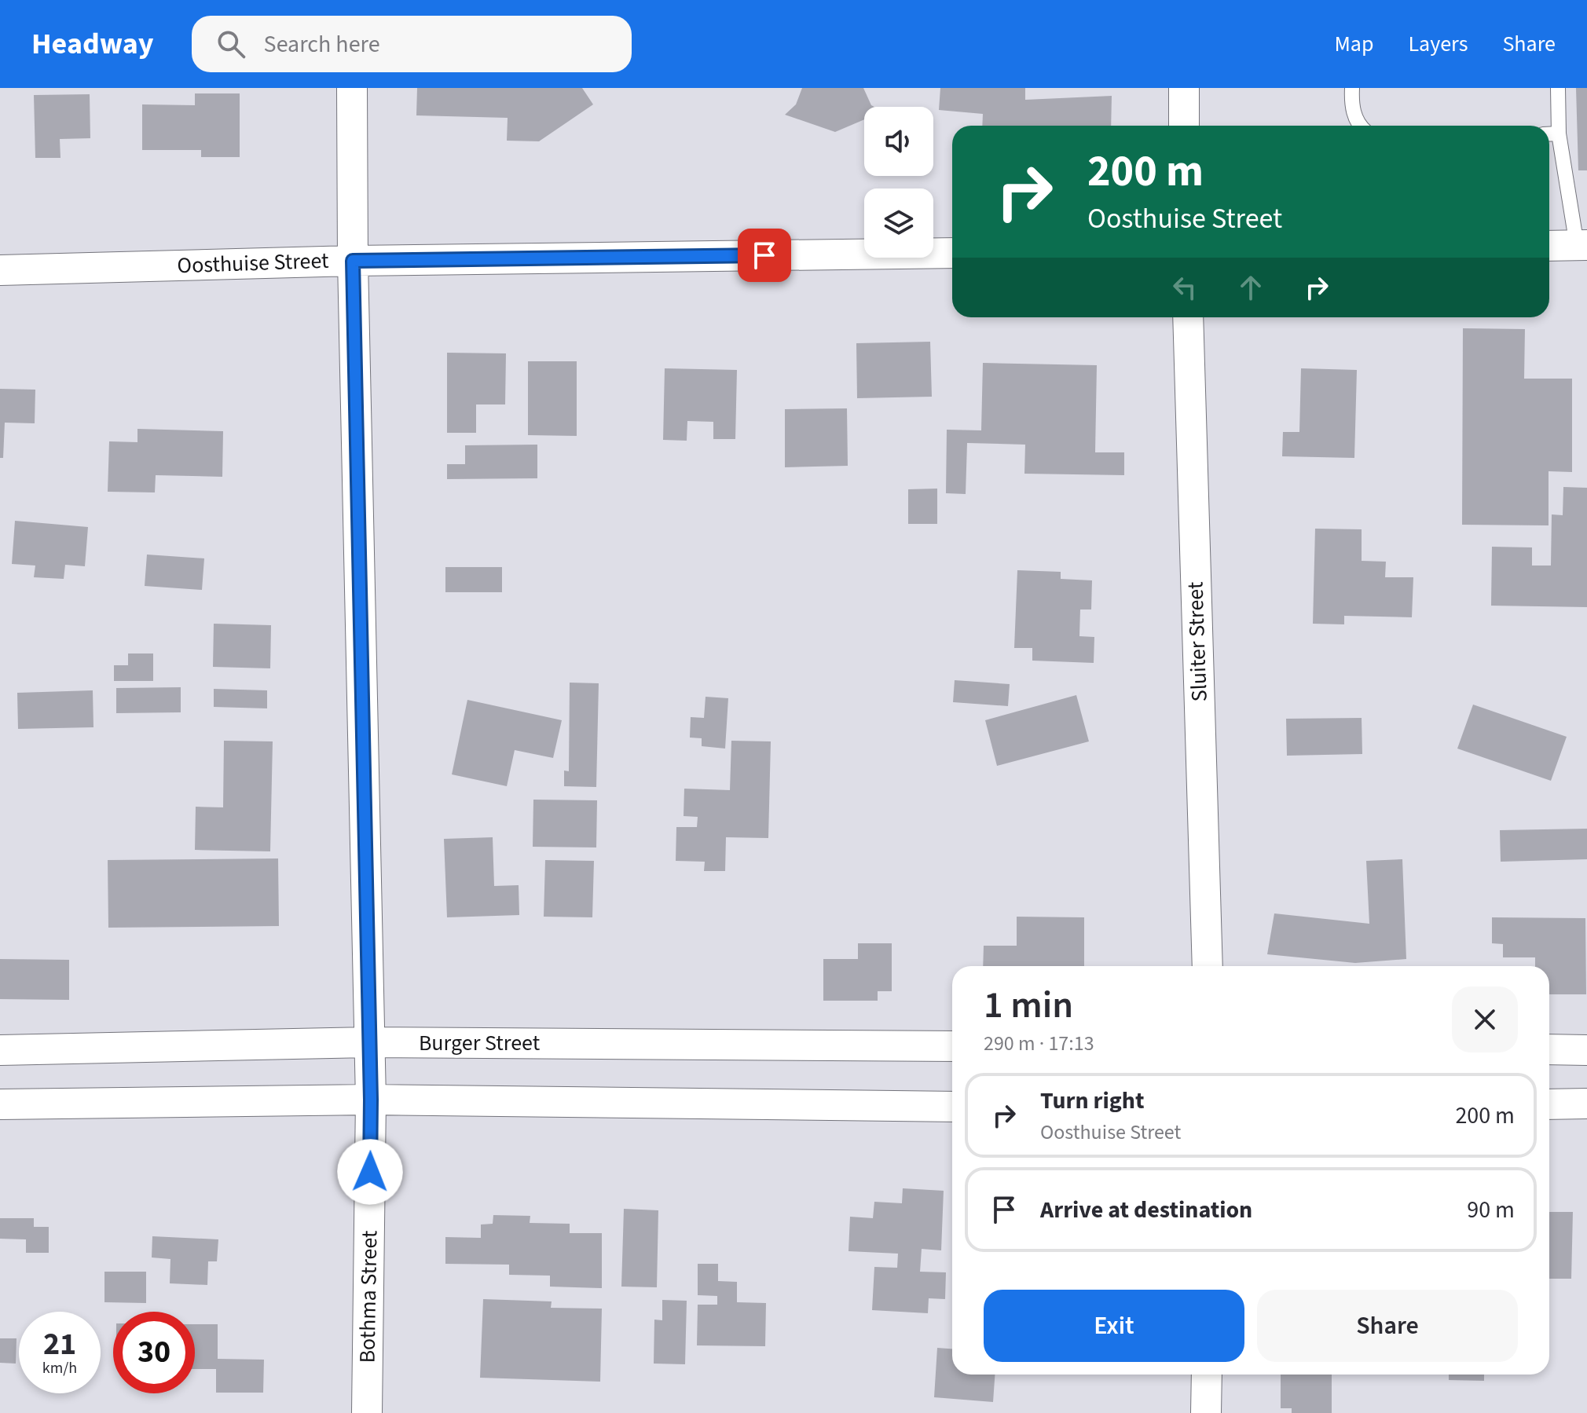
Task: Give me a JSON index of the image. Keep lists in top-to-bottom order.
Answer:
{
  "streets": {
    "street": [
      "Oosthuise Street",
      "Sluiter Street",
      "Burger Street",
      "Bothma Street"
    ]
  },
  "crossings": [
    ["Oosthuise Street", "Bothma Street"],
    ["Burger Street", "Bothma Street"]
  ],
  "page": {
    "header": "Headway",
    "search": "Search here",
    "nav": ["Map", "Layers", "Share"],
    "turn": ["200 m", "Oosthuise Street"],
    "heading": ["1 min", "290 m · 17:13"],
    "list": [
      {
        "name": "Turn right",
        "note": "Oosthuise Street",
        "value": "200 m"
      },
      {
        "name": "Arrive at destination",
        "value": "90 m"
      }
    ],
    "buttons": ["Exit", "Share"],
    "speed": "21 km/h",
    "limit": "30"
  }
}
